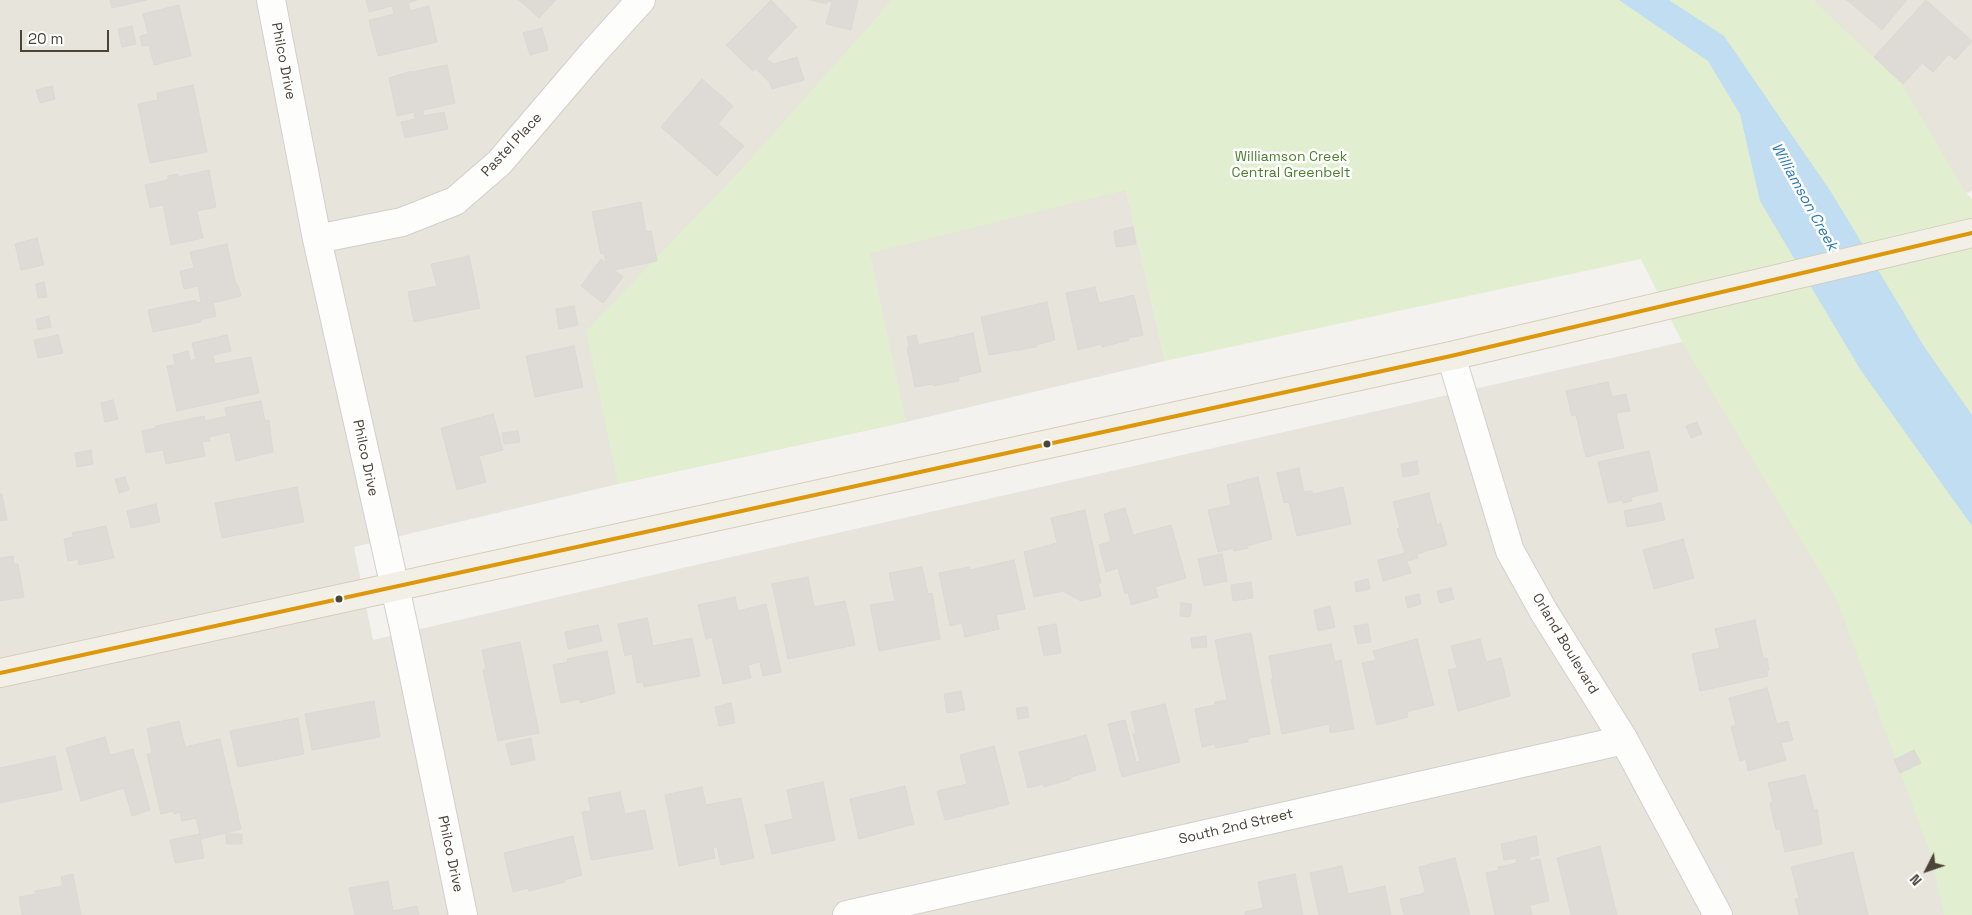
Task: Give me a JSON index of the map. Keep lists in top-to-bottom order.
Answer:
{
  "streets": {
    "street": [
      "Philco Drive",
      "Pastel Place",
      "Orland Boulevard",
      "South 2nd Street"
    ]
  },
  "crossings": [
    ["Philco Drive", "Pastel Place"],
    ["Orland Boulevard", "South 2nd Street"]
  ],
  "water": ["Williamson Creek"],
  "parks": ["Williamson Creek Central Greenbelt"],
  "scale_bar": "20 m",
  "north": "bottom left"
}
